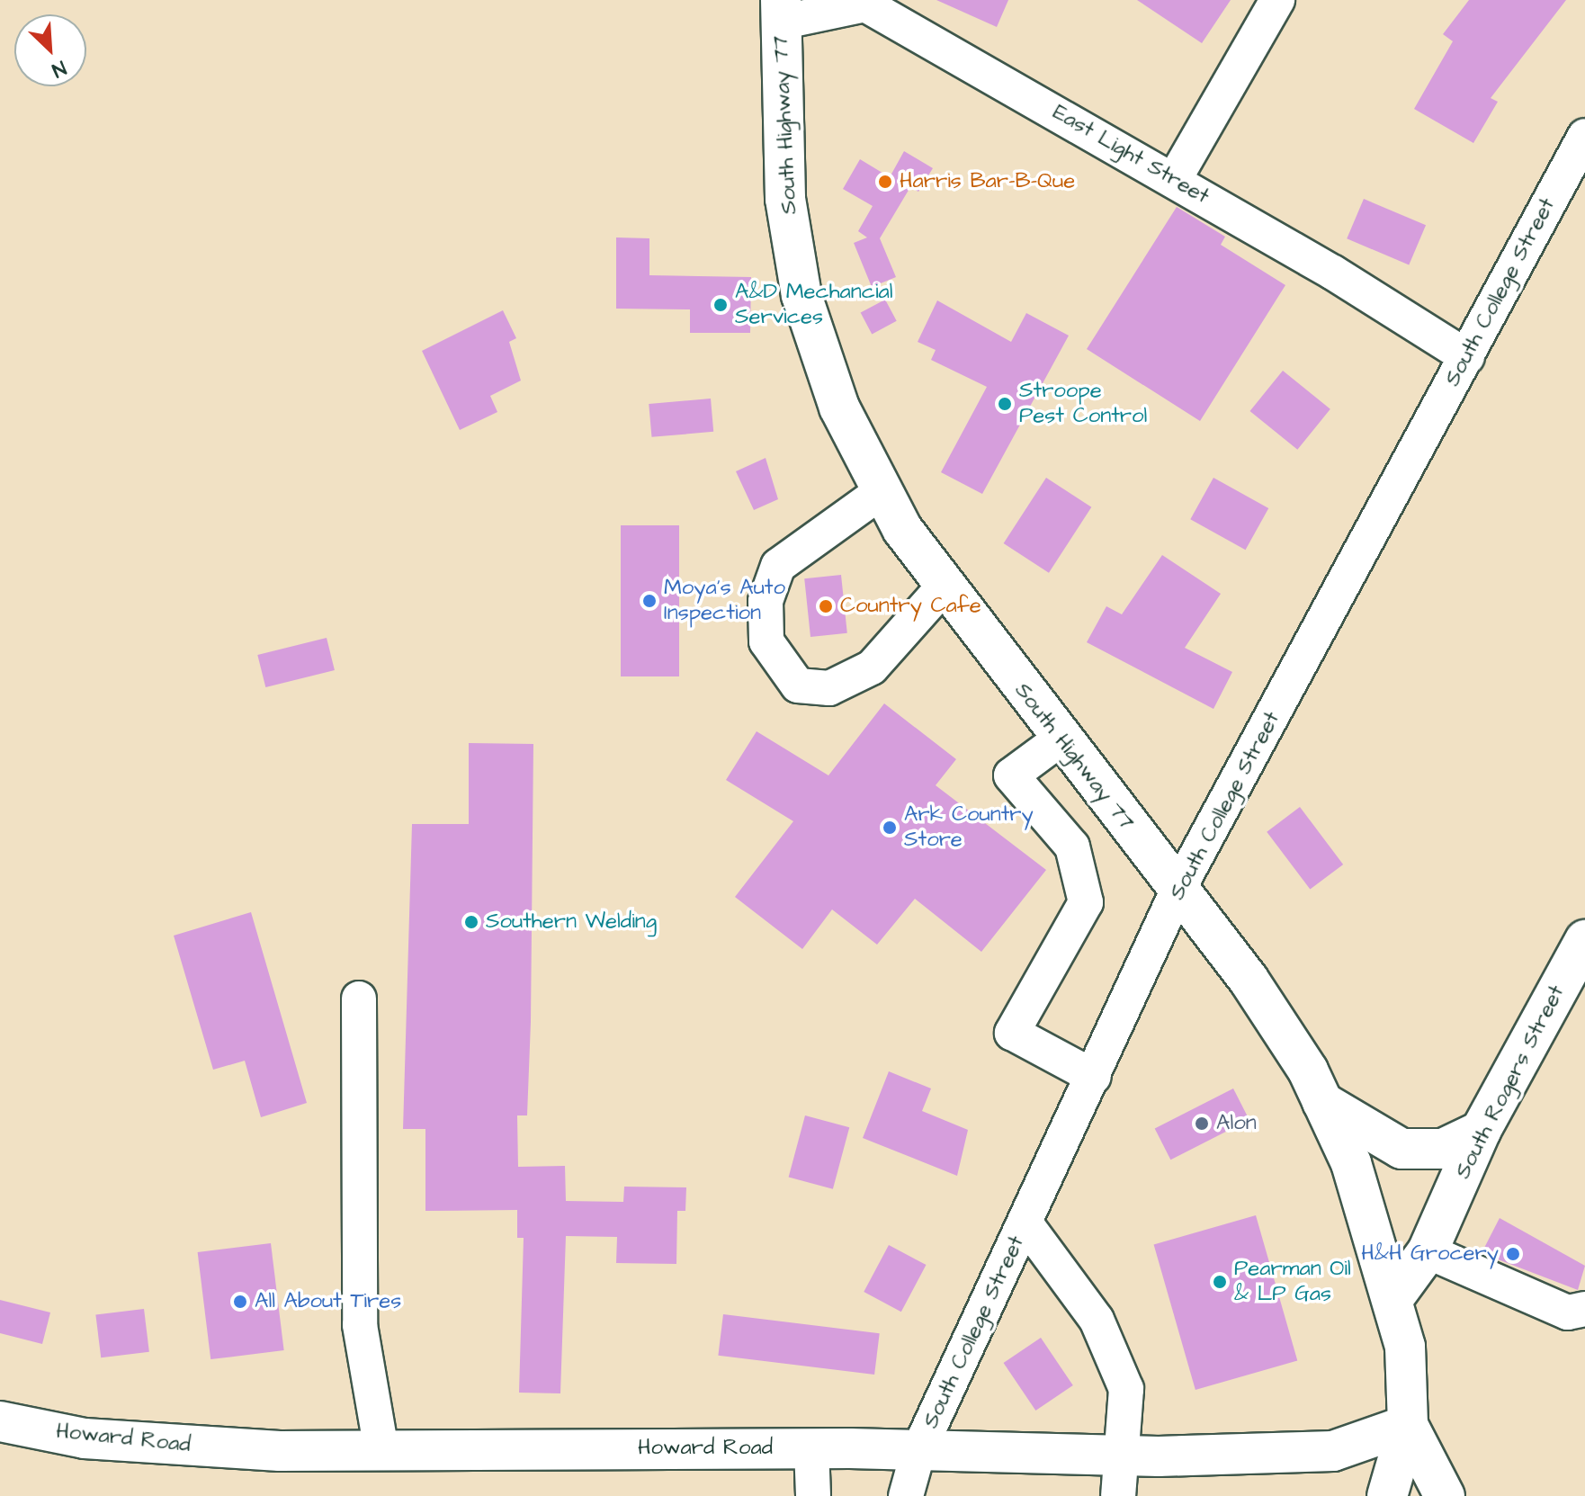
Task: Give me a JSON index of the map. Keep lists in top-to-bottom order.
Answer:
{
  "streets": {
    "main road": ["South Highway 77", "South Rogers Street", "Howard Road"],
    "street": ["East Light Street", "South College Street"]
  },
  "crossings": [
    ["South Highway 77", "East Light Street"],
    ["South Highway 77", "South College Street"],
    ["South Highway 77", "South Rogers Street"],
    ["South Highway 77", "Howard Road"],
    ["East Light Street", "South College Street"],
    ["South College Street", "Howard Road"]
  ],
  "places": [
    "Harris Bar-B-Que",
    "A&D Mechancial Services",
    "Stroope Pest Control",
    "Moya's Auto Inspection",
    "Country Cafe",
    "Ark Country Store",
    "Southern Welding",
    "Alon",
    "H&H Grocery",
    "Pearman Oil & LP Gas",
    "All About Tires"
  ],
  "north": "bottom right"
}
